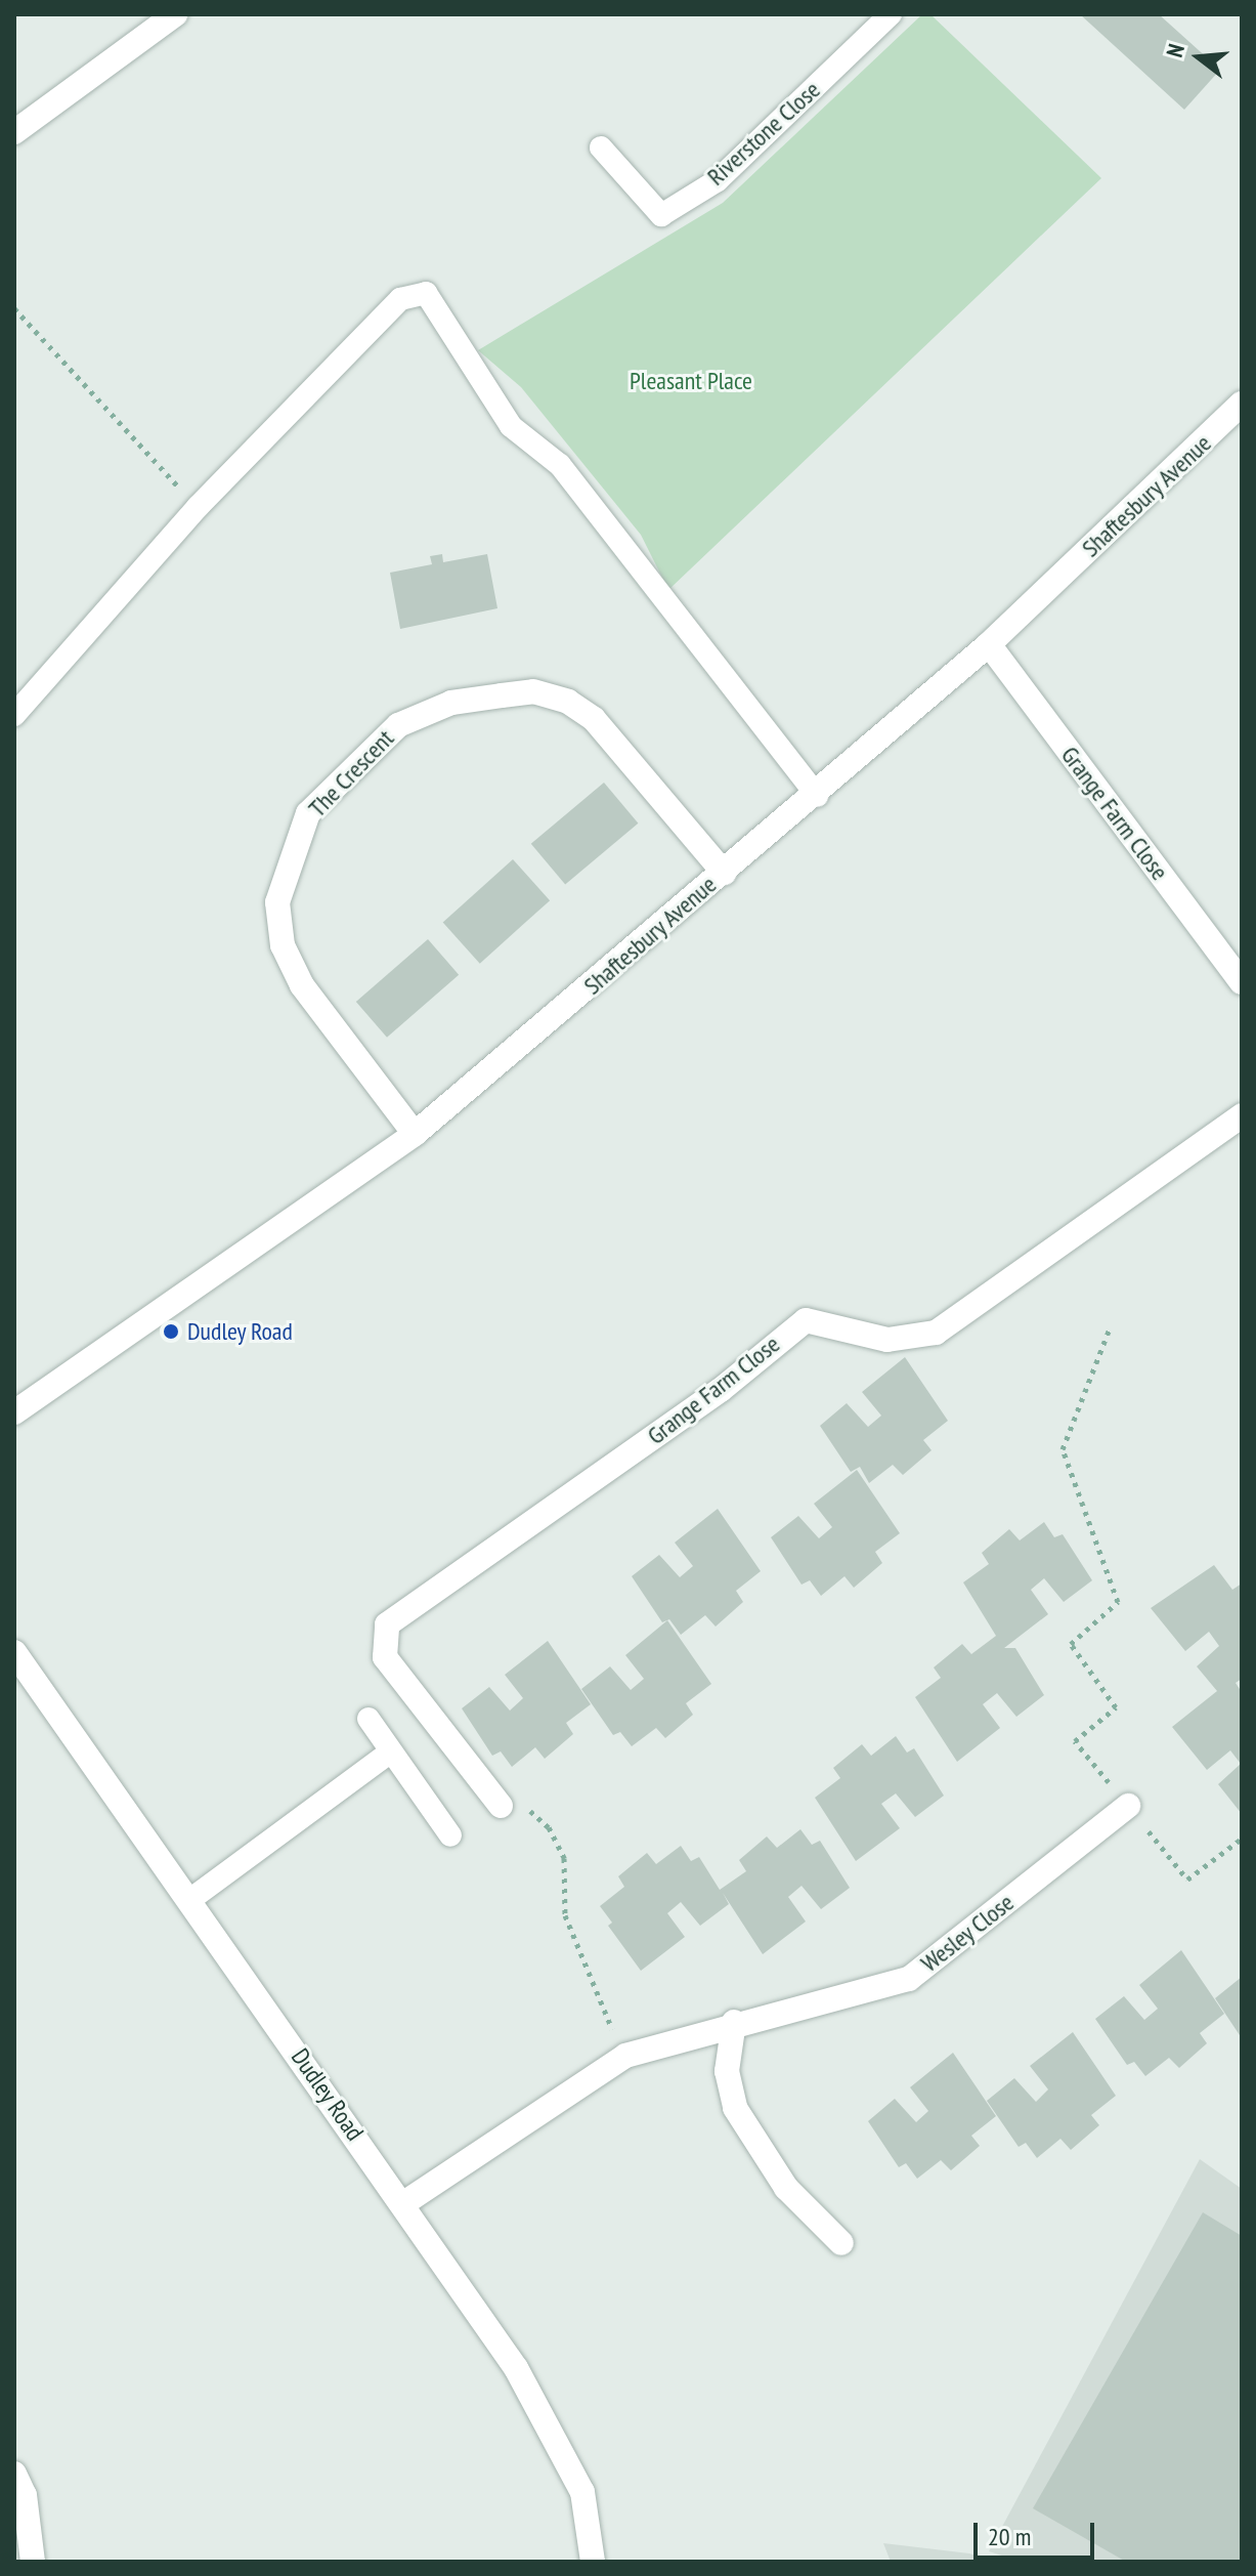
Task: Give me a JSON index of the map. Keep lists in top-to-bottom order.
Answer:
{
  "streets": {
    "street": [
      "Shaftesbury Avenue",
      "The Crescent",
      "Grange Farm Close",
      "Wesley Close",
      "Dudley Road"
    ],
    "lane": ["Riverstone Close"]
  },
  "crossings": [
    ["Shaftesbury Avenue", "The Crescent"],
    ["Shaftesbury Avenue", "Grange Farm Close"],
    ["Wesley Close", "Dudley Road"]
  ],
  "parks": ["Pleasant Place"],
  "places": ["Dudley Road"],
  "scale_bar": "20 m",
  "north": "left"
}
